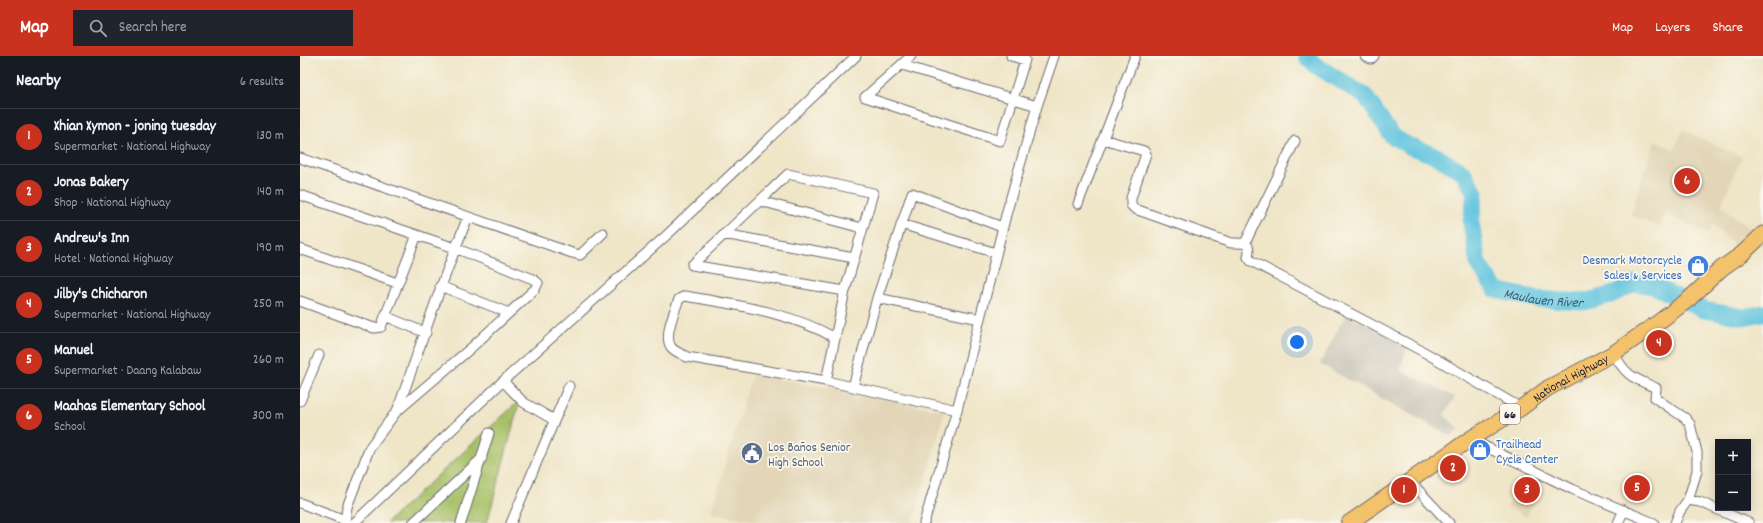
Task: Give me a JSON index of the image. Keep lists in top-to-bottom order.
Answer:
{
  "streets": {
    "main road": ["National Highway", "66"]
  },
  "water": ["Maulauen River"],
  "places": {
    "shop": ["Desmark Motorcycle Sales & Services", "Trailhead Cycle Center"],
    "public building": ["Los Baños Senior High School"]
  },
  "page": {
    "header": "Map",
    "search": "Search here",
    "nav": ["Map", "Layers", "Share"],
    "heading": ["Nearby", "6 results"],
    "list": [
      {
        "mark": "1",
        "name": "Xhian Xymon - joning tuesday",
        "note": "Supermarket · National Highway",
        "value": "130 m"
      },
      {
        "mark": "2",
        "name": "Jonas Bakery",
        "note": "Shop · National Highway",
        "value": "140 m"
      },
      {
        "mark": "3",
        "name": "Andrew's Inn",
        "note": "Hotel · National Highway",
        "value": "190 m"
      },
      {
        "mark": "4",
        "name": "Jilby's Chicharon",
        "note": "Supermarket · National Highway",
        "value": "250 m"
      },
      {
        "mark": "5",
        "name": "Manuel",
        "note": "Supermarket · Daang Kalabaw",
        "value": "260 m"
      },
      {
        "mark": "6",
        "name": "Maahas Elementary School",
        "note": "School",
        "value": "300 m"
      }
    ],
    "pins": [
      "6",
      "4",
      "2",
      "5",
      "1",
      "3"
    ],
    "map_buttons": ["+", "−"]
  }
}
